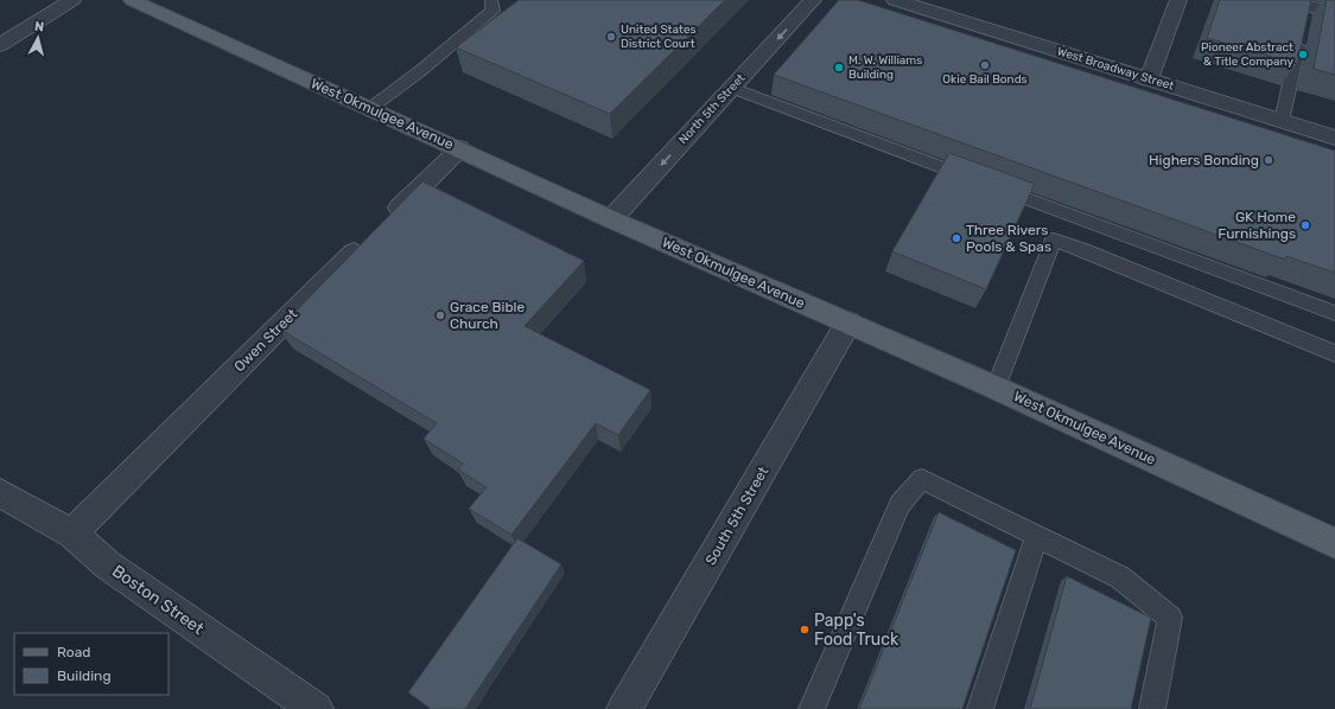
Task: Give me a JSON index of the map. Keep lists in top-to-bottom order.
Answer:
{
  "streets": {
    "main road": ["West Okmulgee Avenue"],
    "street": [
      "West Broadway Street",
      "North 5th Street",
      "Owen Street",
      "South 5th Street",
      "Boston Street"
    ]
  },
  "crossings": [
    ["North 5th Street", "West Okmulgee Avenue"],
    ["West Okmulgee Avenue", "Owen Street"],
    ["West Okmulgee Avenue", "South 5th Street"],
    ["Owen Street", "Boston Street"]
  ],
  "one_way": ["North 5th Street"],
  "places": [
    "United States District Court",
    "Pioneer Abstract & Title Company",
    "Okie Bail Bonds",
    "M. W. Williams Building",
    "Highers Bonding",
    "GK Home Furnishings",
    "Three Rivers Pools & Spas",
    "Grace Bible Church",
    "Papp's Food Truck"
  ],
  "legend": ["Road", "Building"],
  "north": "top"
}
